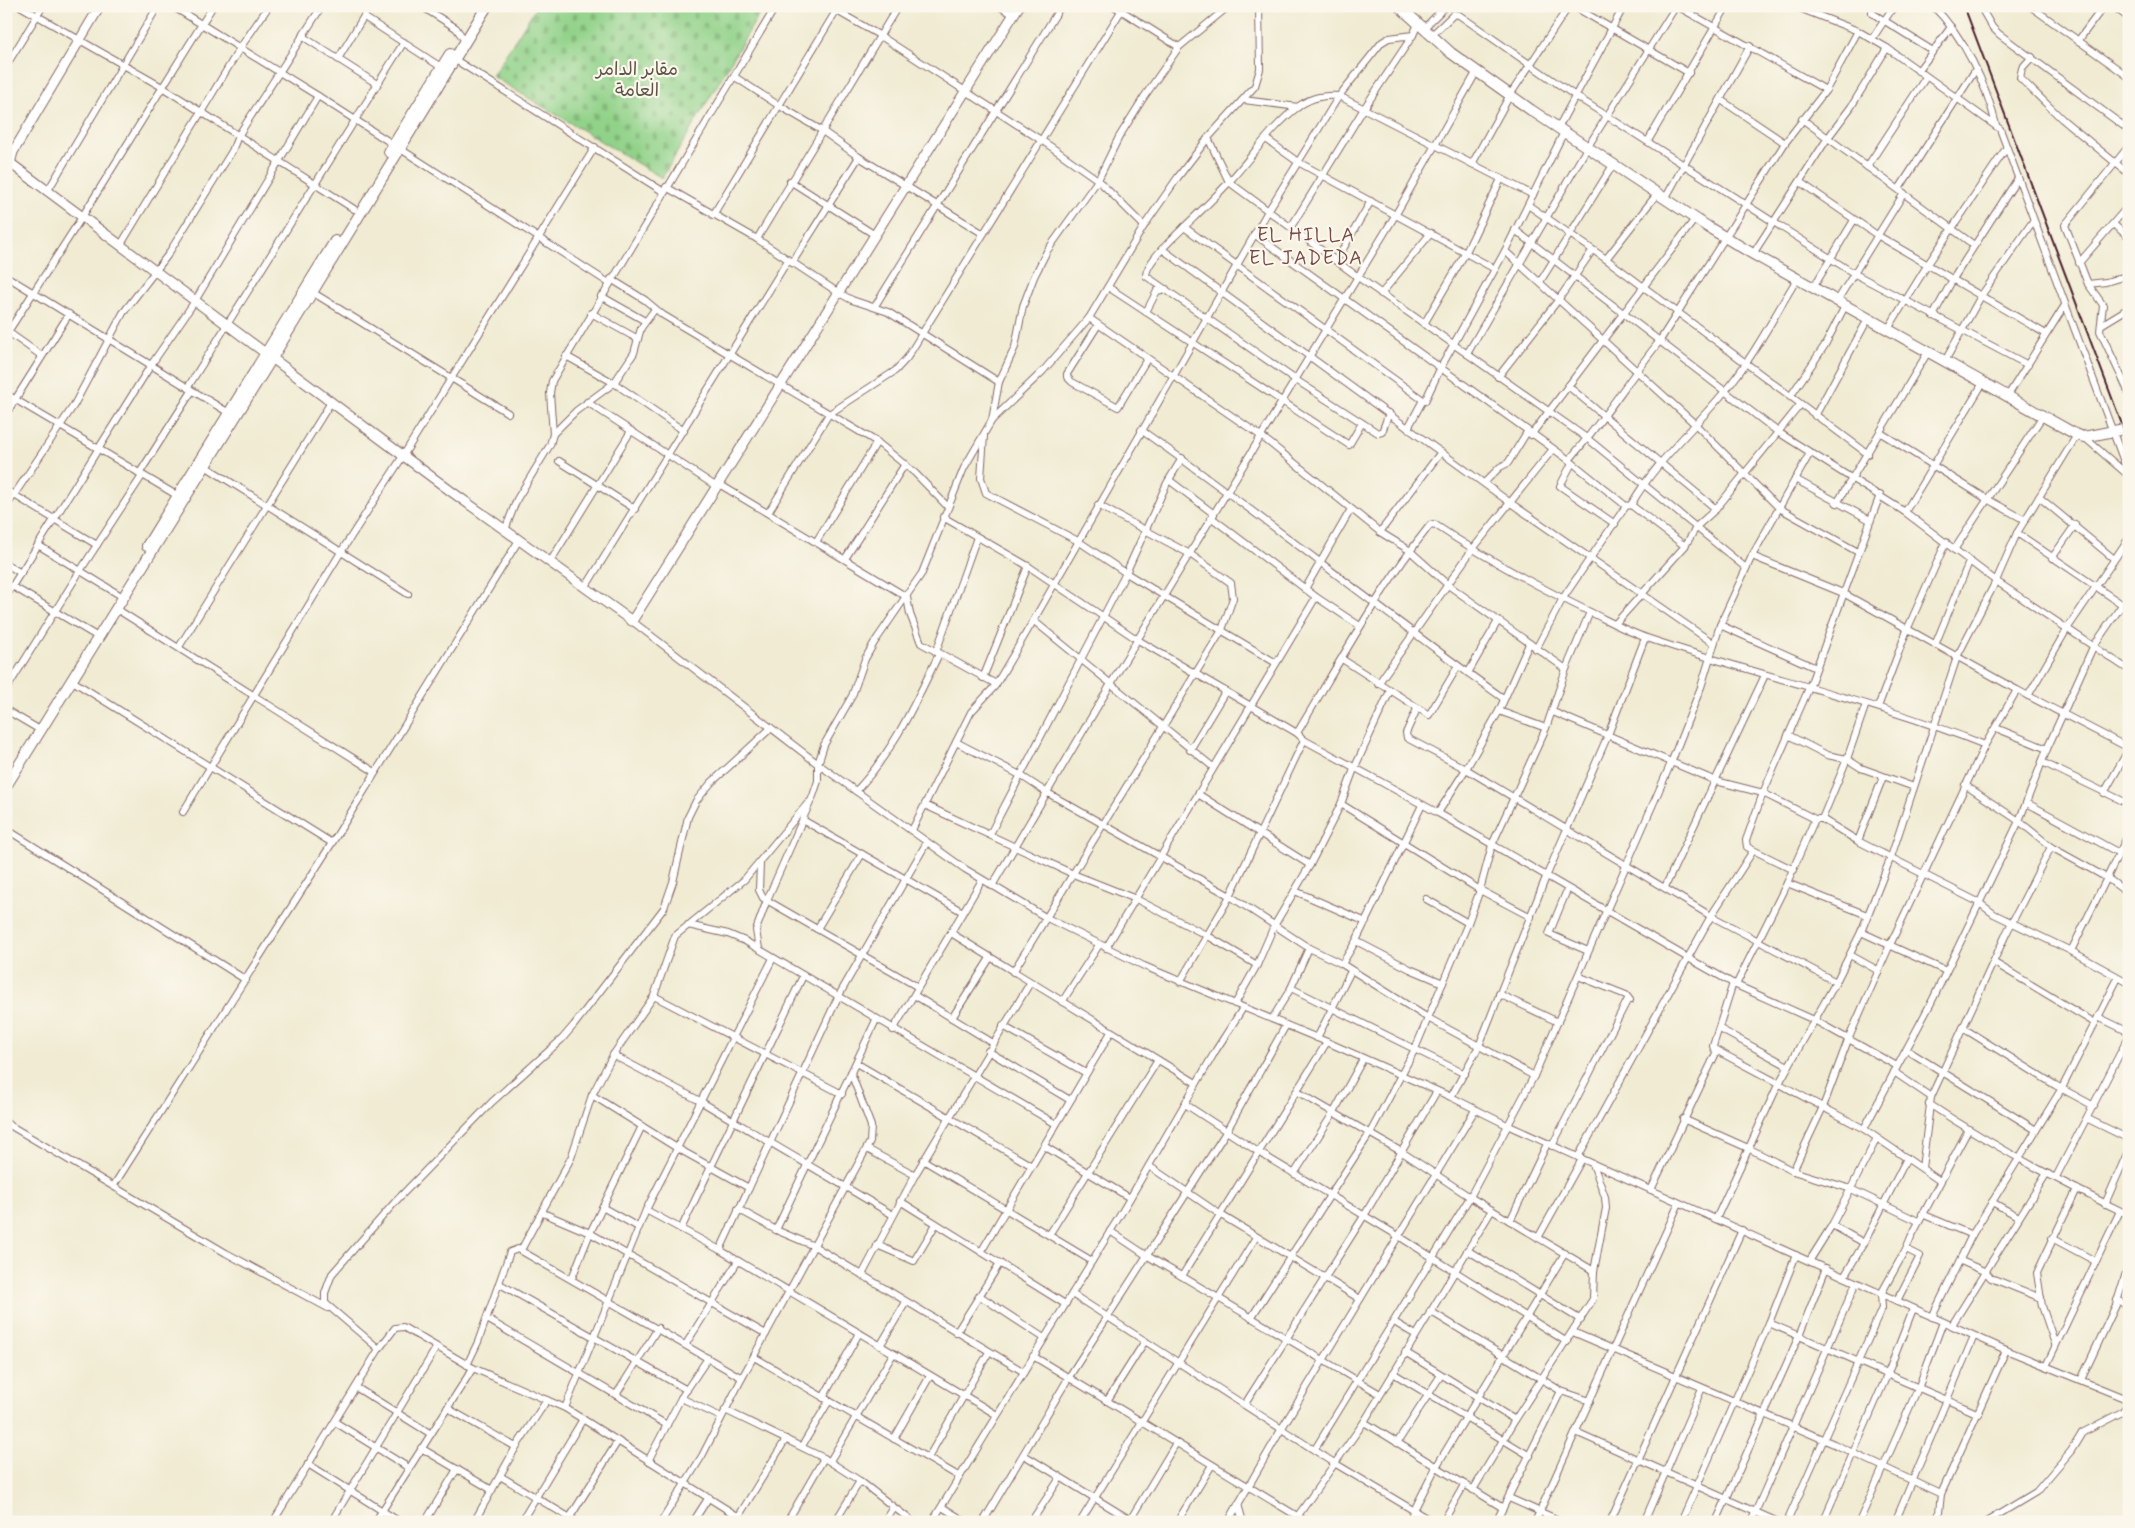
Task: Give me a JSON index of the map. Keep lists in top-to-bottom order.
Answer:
{
  "districts": ["EL HILLA EL JADEDA"],
  "parks": ["مقابر الدامر العامة"]
}
